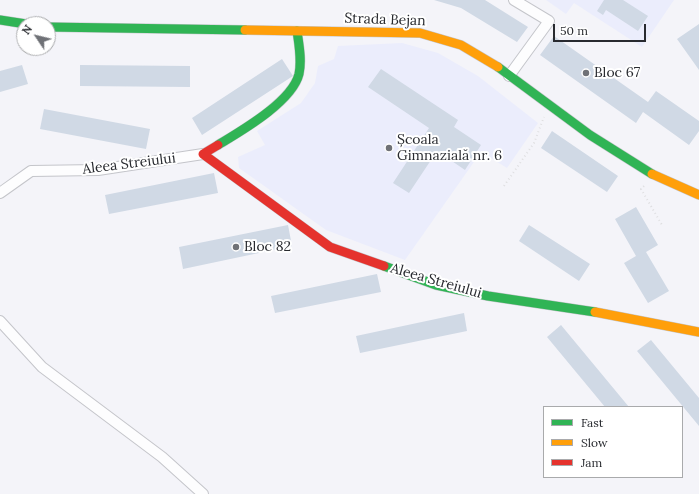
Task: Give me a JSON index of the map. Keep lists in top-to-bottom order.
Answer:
{
  "streets": {
    "street": ["Strada Bejan", "Aleea Streiului"]
  },
  "crossings": [
    ["Strada Bejan", "Aleea Streiului"]
  ],
  "places": ["Bloc 67", "Școala Gimnazială nr. 6", "Bloc 82"],
  "legend": ["Fast", "Slow", "Jam"],
  "scale_bar": "50 m",
  "north": "top left"
}
